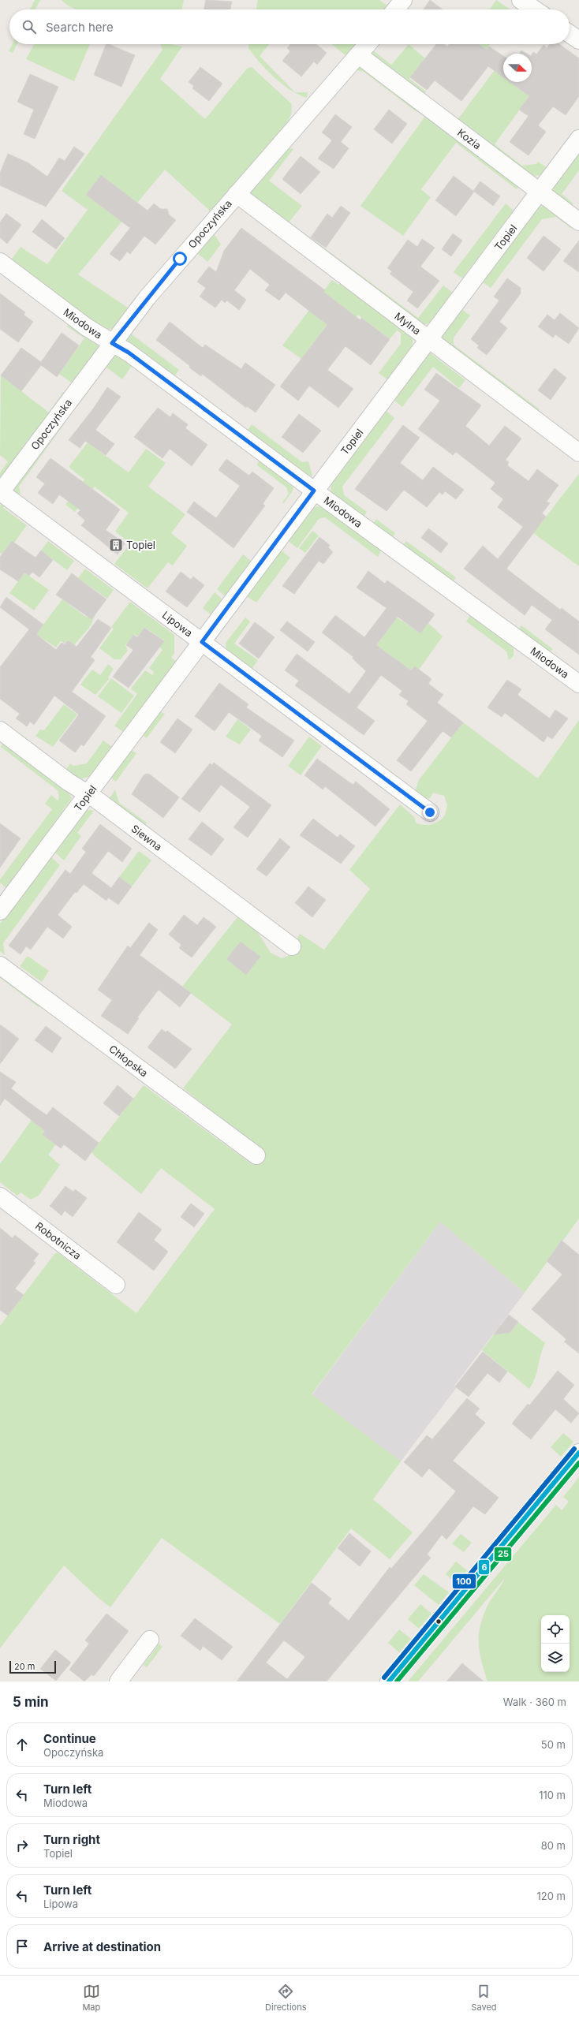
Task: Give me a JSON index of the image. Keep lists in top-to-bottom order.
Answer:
{
  "streets": {
    "street": [
      "Kozia",
      "Opoczyńska",
      "Topiel",
      "Miodowa",
      "Mylna",
      "Lipowa",
      "Siewna",
      "Chłopska",
      "Robotnicza"
    ]
  },
  "crossings": [
    ["Kozia", "Opoczyńska"],
    ["Kozia", "Topiel"],
    ["Opoczyńska", "Miodowa"],
    ["Opoczyńska", "Mylna"],
    ["Opoczyńska", "Lipowa"],
    ["Topiel", "Miodowa"],
    ["Topiel", "Mylna"],
    ["Topiel", "Lipowa"],
    ["Topiel", "Siewna"]
  ],
  "places": {
    "building": ["Topiel"]
  },
  "lines": ["transit line 100", "transit line 6", "transit line 25"],
  "scale_bar": "20 m",
  "north": "right",
  "page": {
    "search": "Search here",
    "scale": "20 m",
    "heading": ["5 min", "Walk · 360 m"],
    "list": [
      ["Continue", "Opoczyńska", "50 m"],
      ["Turn left", "Miodowa", "110 m"],
      ["Turn right", "Topiel", "80 m"],
      ["Turn left", "Lipowa", "120 m"],
      "Arrive at destination"
    ],
    "nav": ["Map", "Directions", "Saved"]
  }
}
